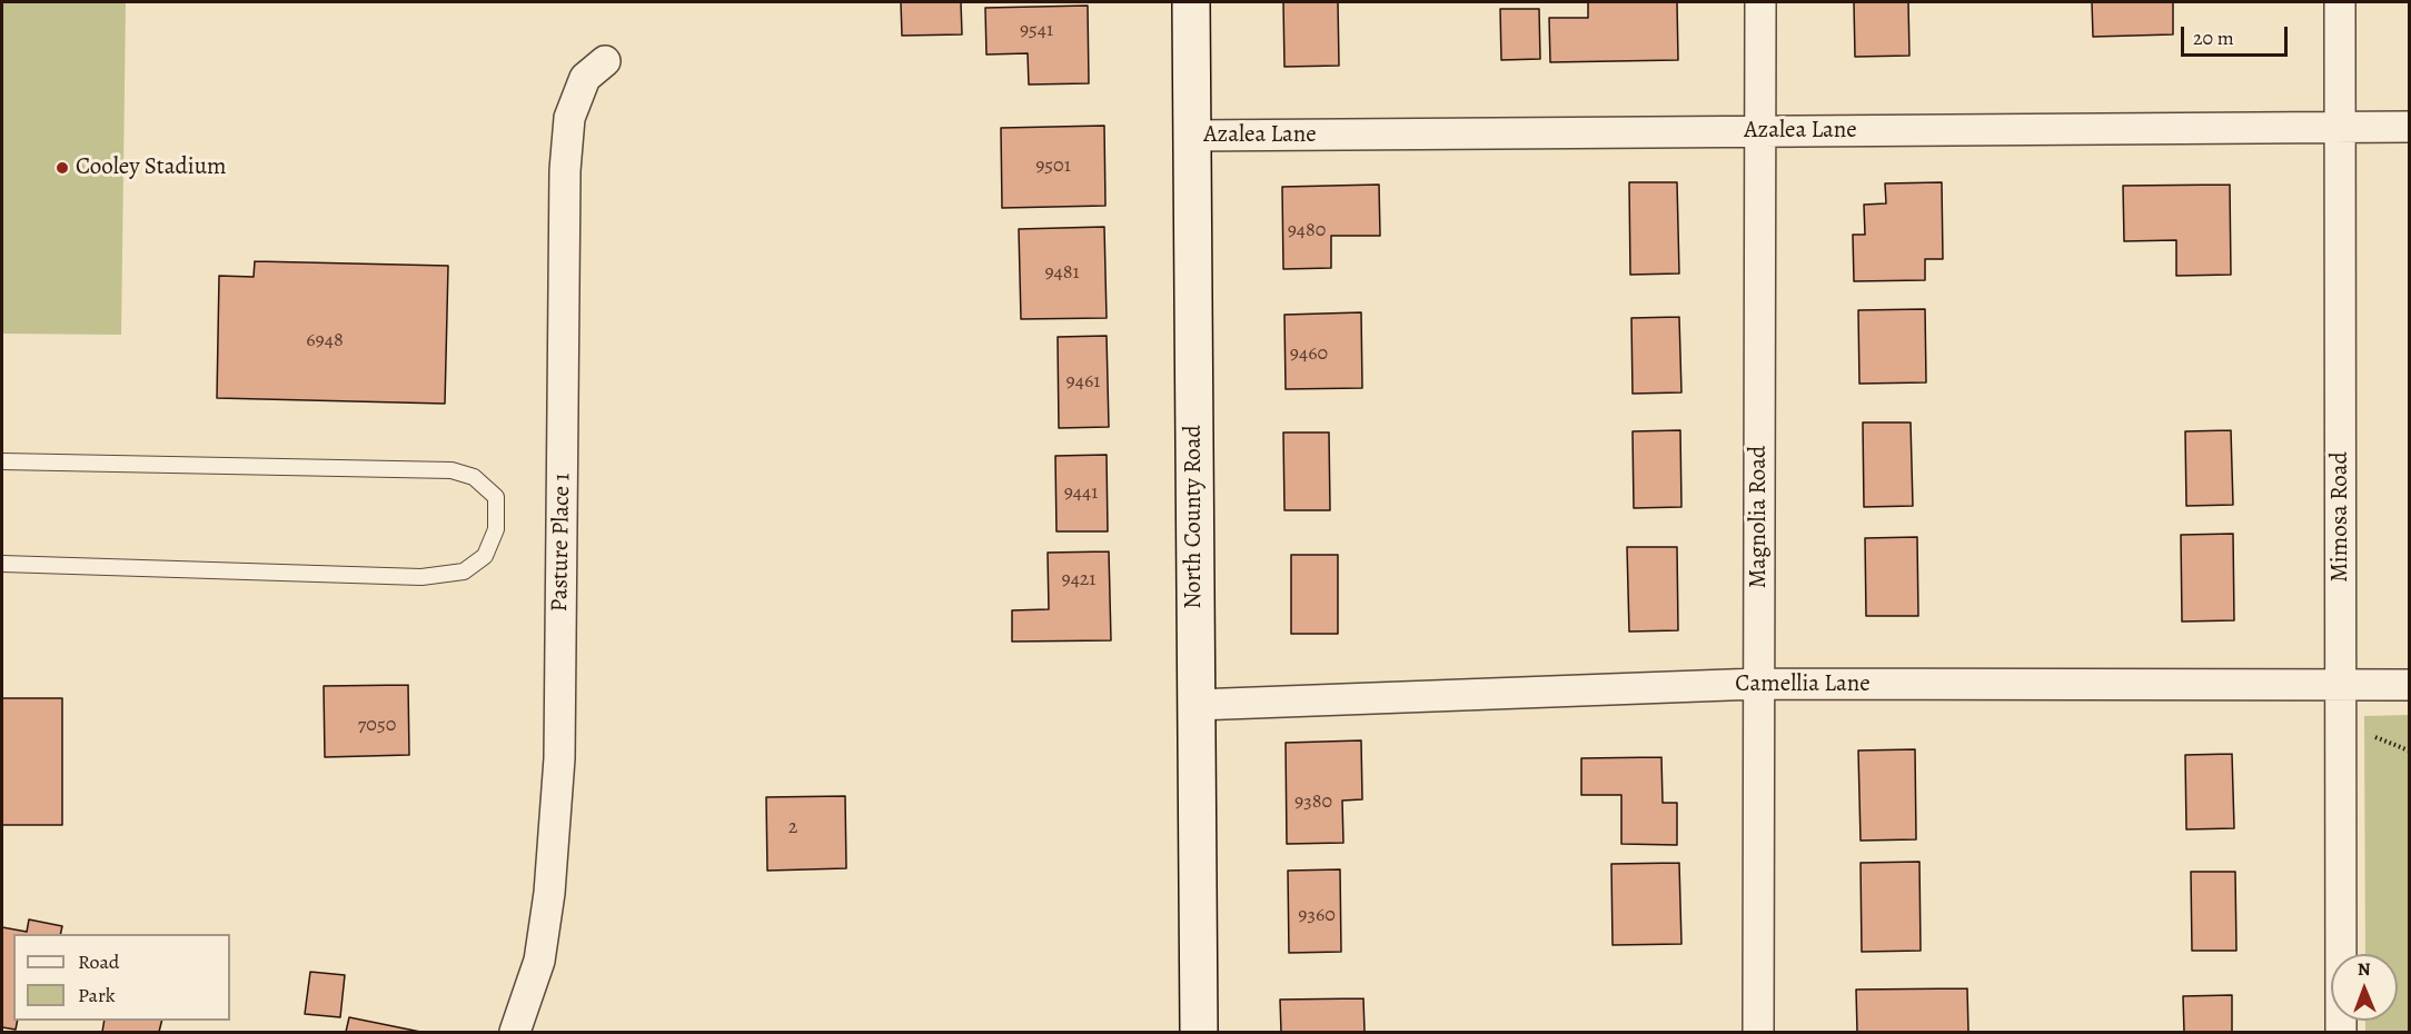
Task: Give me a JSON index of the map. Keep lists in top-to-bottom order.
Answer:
{
  "streets": {
    "street": [
      "Azalea Lane",
      "North County Road",
      "Magnolia Road",
      "Mimosa Road",
      "Pasture Place 1",
      "Camellia Lane"
    ]
  },
  "crossings": [
    ["Azalea Lane", "North County Road"],
    ["Azalea Lane", "Magnolia Road"],
    ["Azalea Lane", "Mimosa Road"],
    ["North County Road", "Camellia Lane"],
    ["Magnolia Road", "Camellia Lane"],
    ["Mimosa Road", "Camellia Lane"]
  ],
  "places": ["Cooley Stadium"],
  "house_numbers": [
    "9541",
    "9501",
    "9480",
    "9481",
    "6948",
    "9460",
    "9461",
    "9441",
    "9421",
    "7050",
    "9380",
    "2",
    "9360"
  ],
  "legend": ["Road", "Park"],
  "scale_bar": "20 m",
  "north": "top"
}
